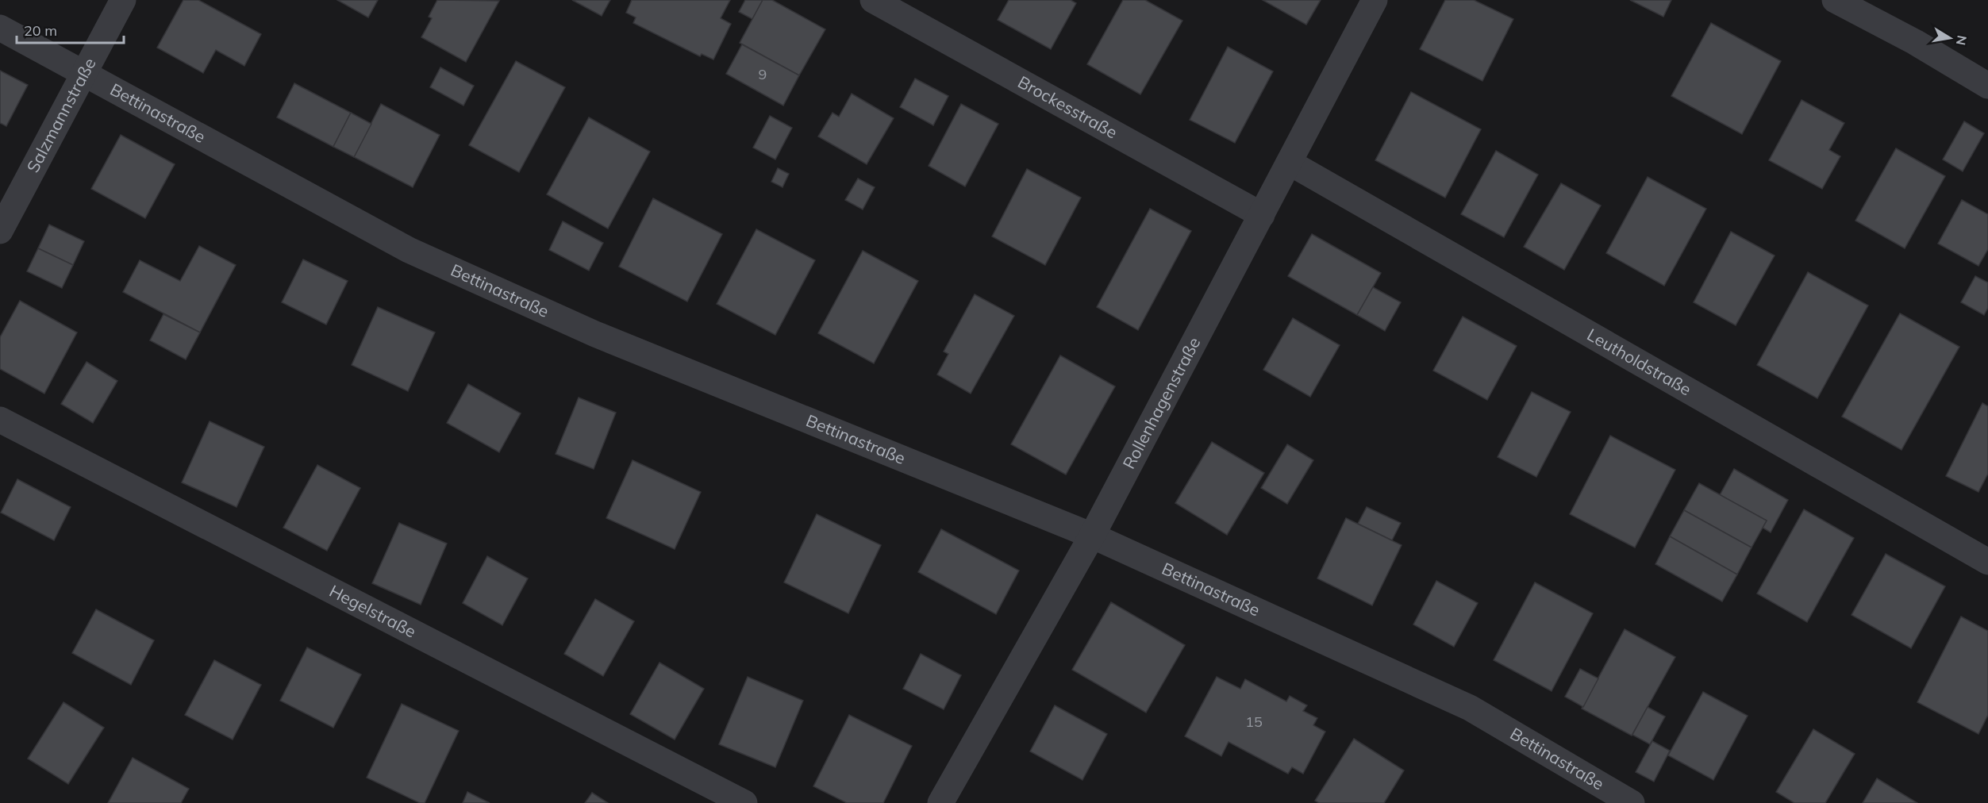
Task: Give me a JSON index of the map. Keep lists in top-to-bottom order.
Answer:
{
  "streets": {
    "street": [
      "Brockesstraße",
      "Bettinastraße",
      "Salzmannstraße",
      "Leutholdstraße",
      "Rollenhagenstraße",
      "Hegelstraße"
    ]
  },
  "crossings": [
    ["Brockesstraße", "Rollenhagenstraße"],
    ["Bettinastraße", "Salzmannstraße"],
    ["Bettinastraße", "Rollenhagenstraße"],
    ["Leutholdstraße", "Rollenhagenstraße"]
  ],
  "house_numbers": ["9", "15"],
  "scale_bar": "20 m",
  "north": "right"
}
